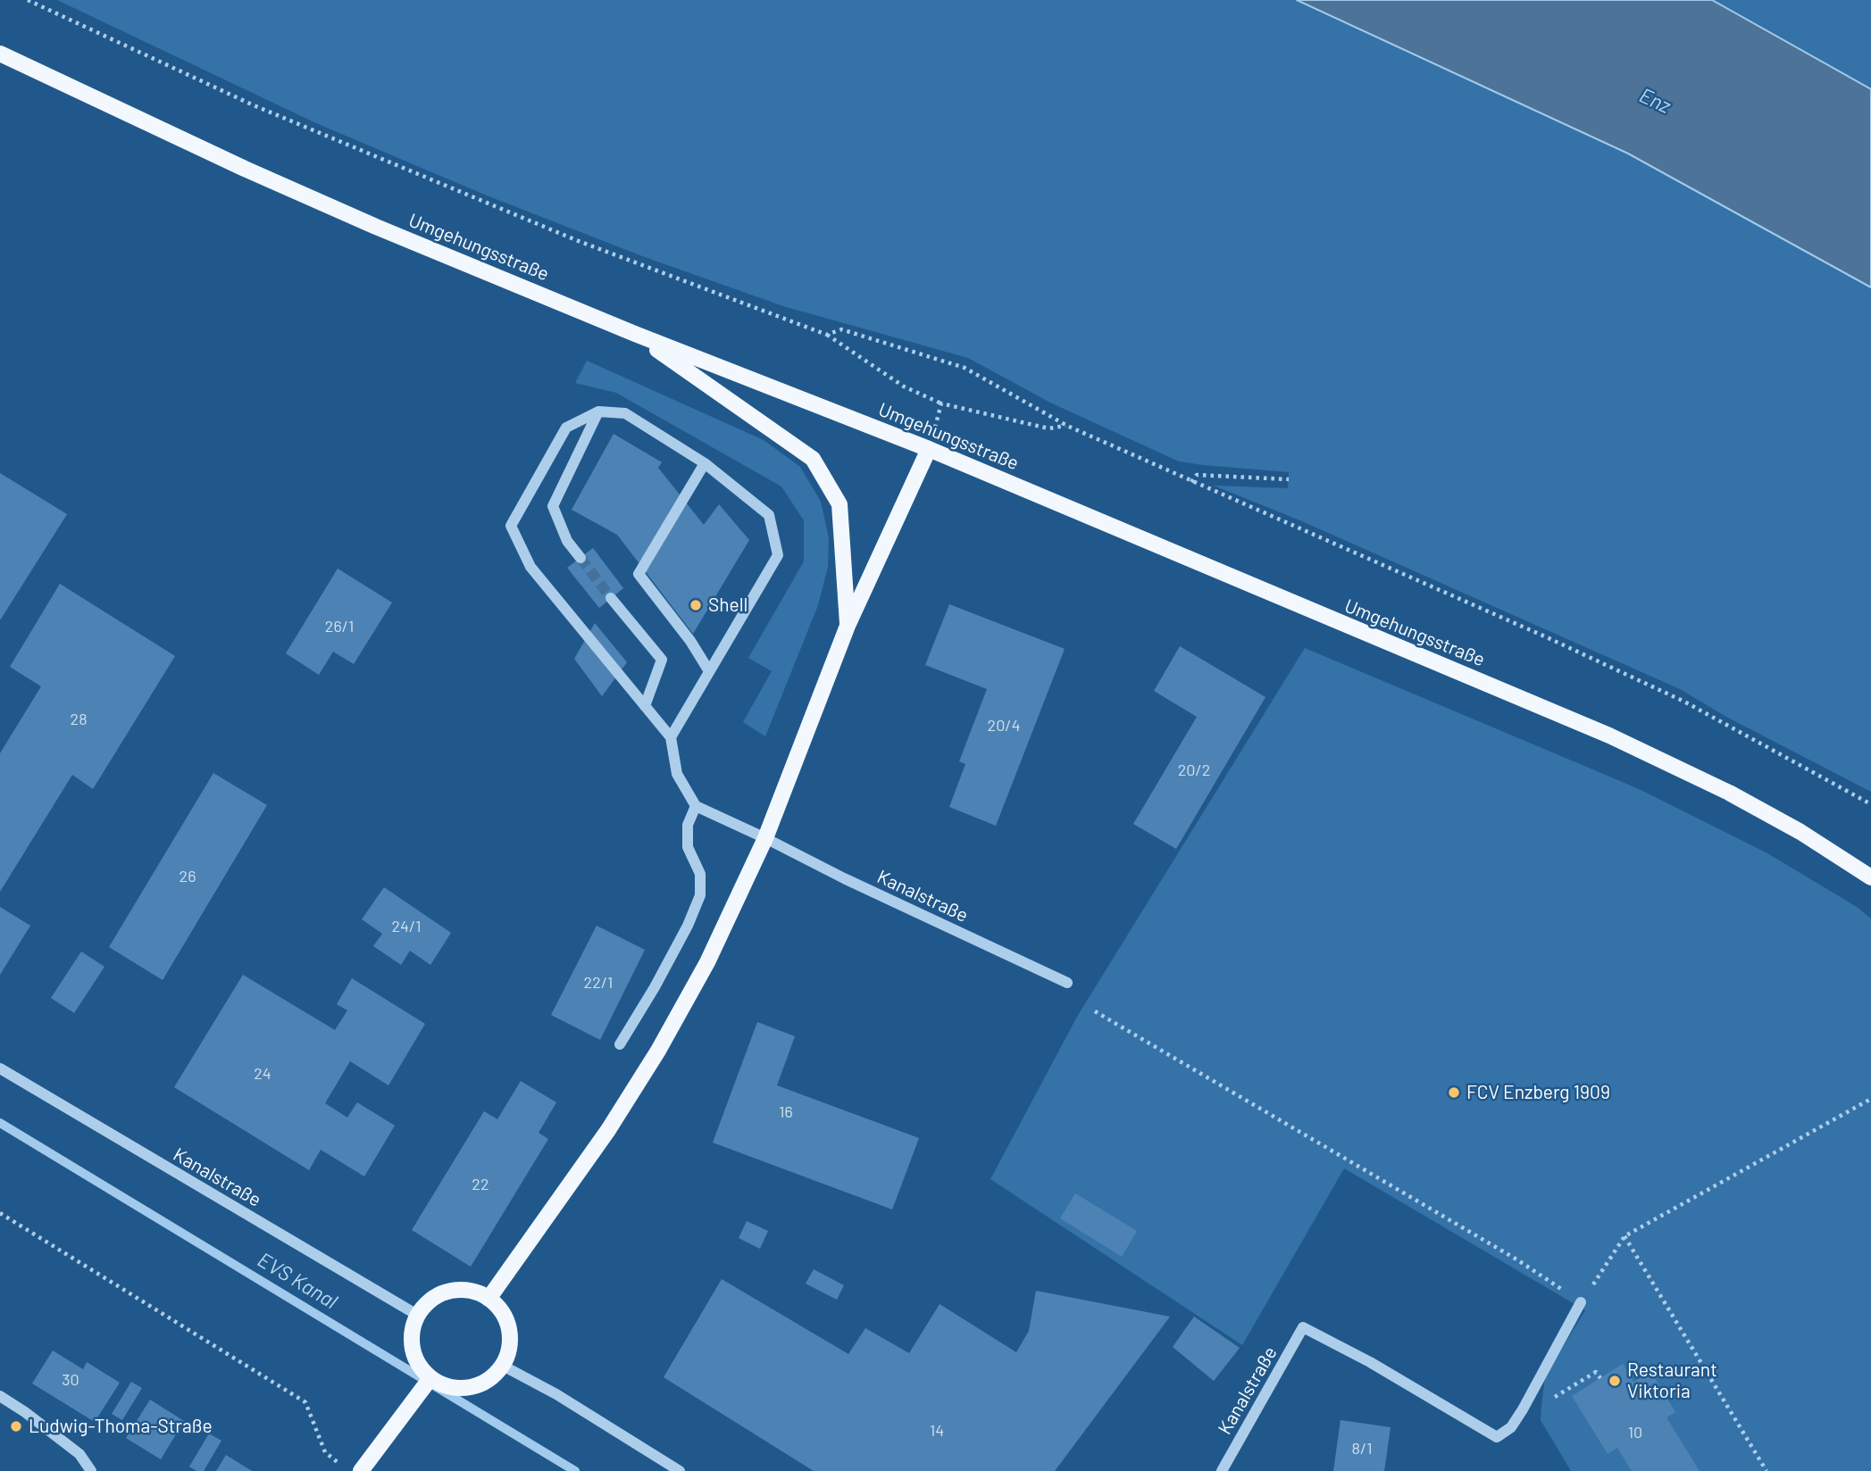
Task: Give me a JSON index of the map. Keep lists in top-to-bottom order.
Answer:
{
  "streets": {
    "main road": ["Umgehungsstraße"],
    "street": ["Kanalstraße"]
  },
  "water": ["Enz", "EVS Kanal"],
  "places": [
    "Shell",
    "FCV Enzberg 1909",
    "Restaurant Viktoria",
    "Ludwig-Thoma-Straße"
  ],
  "house_numbers": [
    "26/1",
    "28",
    "20/4",
    "20/2",
    "26",
    "24/1",
    "22/1",
    "24",
    "16",
    "22",
    "30",
    "14",
    "10",
    "8/1"
  ]
}
